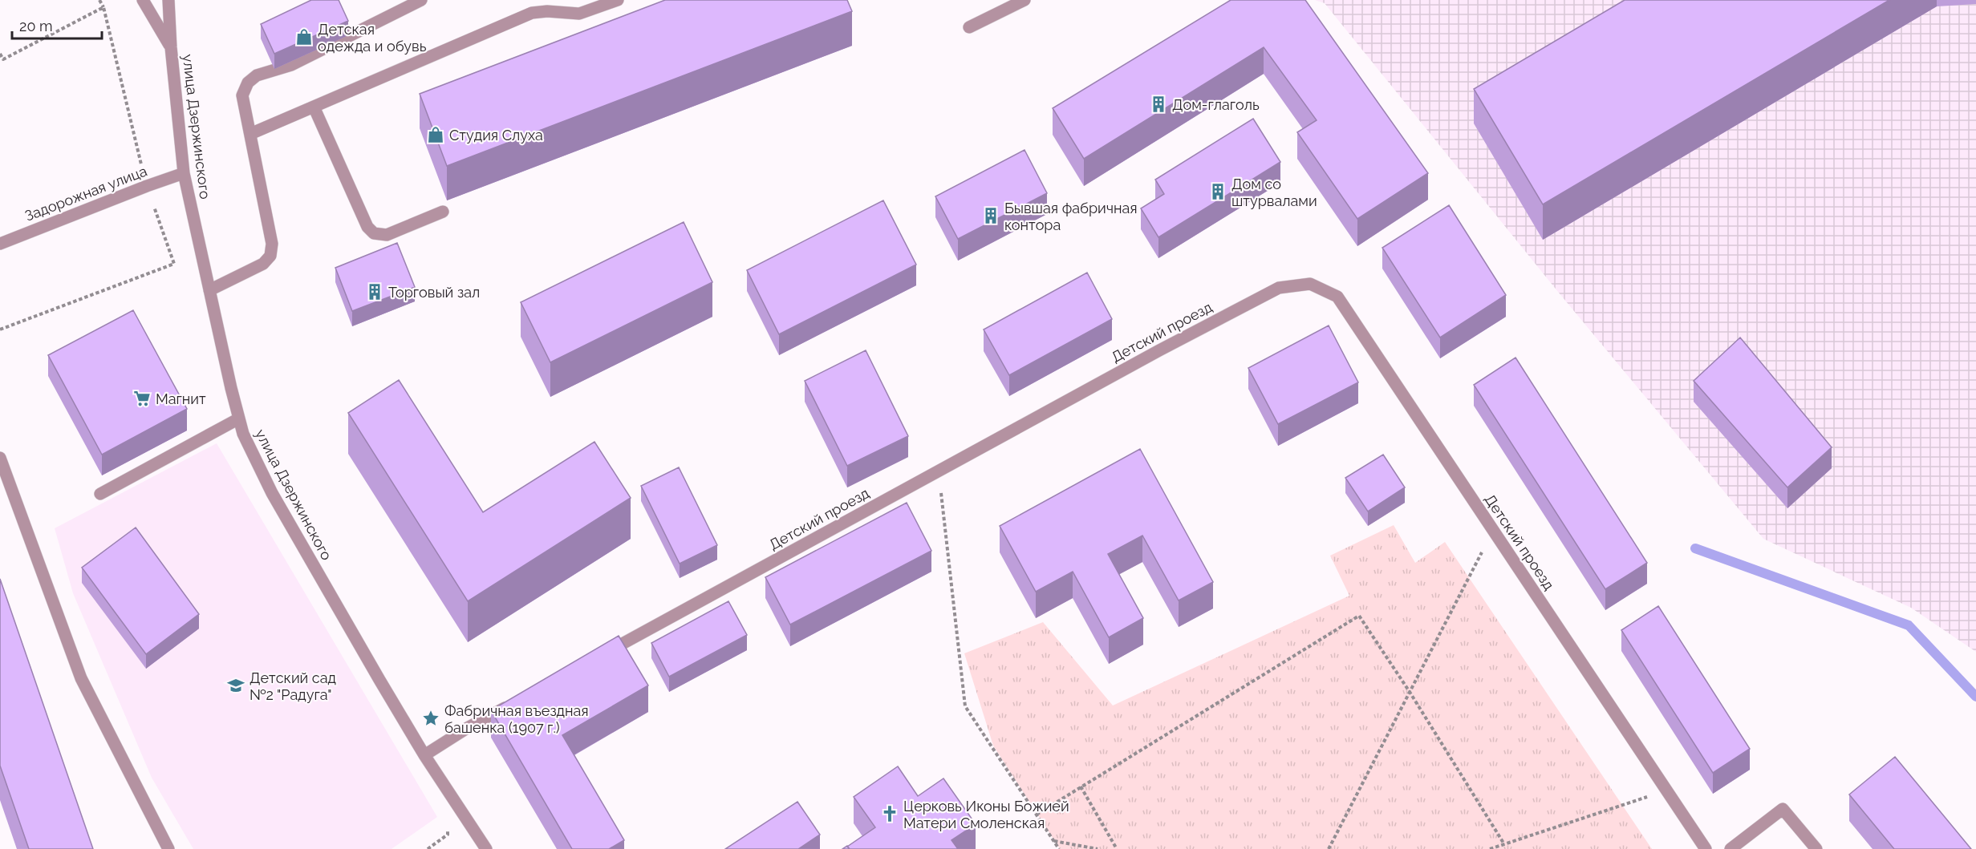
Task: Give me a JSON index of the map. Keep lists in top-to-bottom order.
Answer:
{
  "streets": {
    "street": ["улица Дзержинского", "Задорожная улица", "Детский проезд"]
  },
  "crossings": [
    ["улица Дзержинского", "Задорожная улица"]
  ],
  "places": {
    "shop": ["Детская одежда и обувь", "Студия Слуха"],
    "building": [
      "Дом-глаголь",
      "Дом со штурвалами",
      "Бывшая фабричная контора",
      "Торговый зал"
    ],
    "supermarket": ["Магнит"],
    "school or university": ["Детский сад №2 \"Радуга\""],
    "place": ["Фабричная въездная башенка (1907 г.)"],
    "church": ["Церковь Иконы Божией Матери Смоленская"]
  },
  "scale_bar": "20 m"
}
